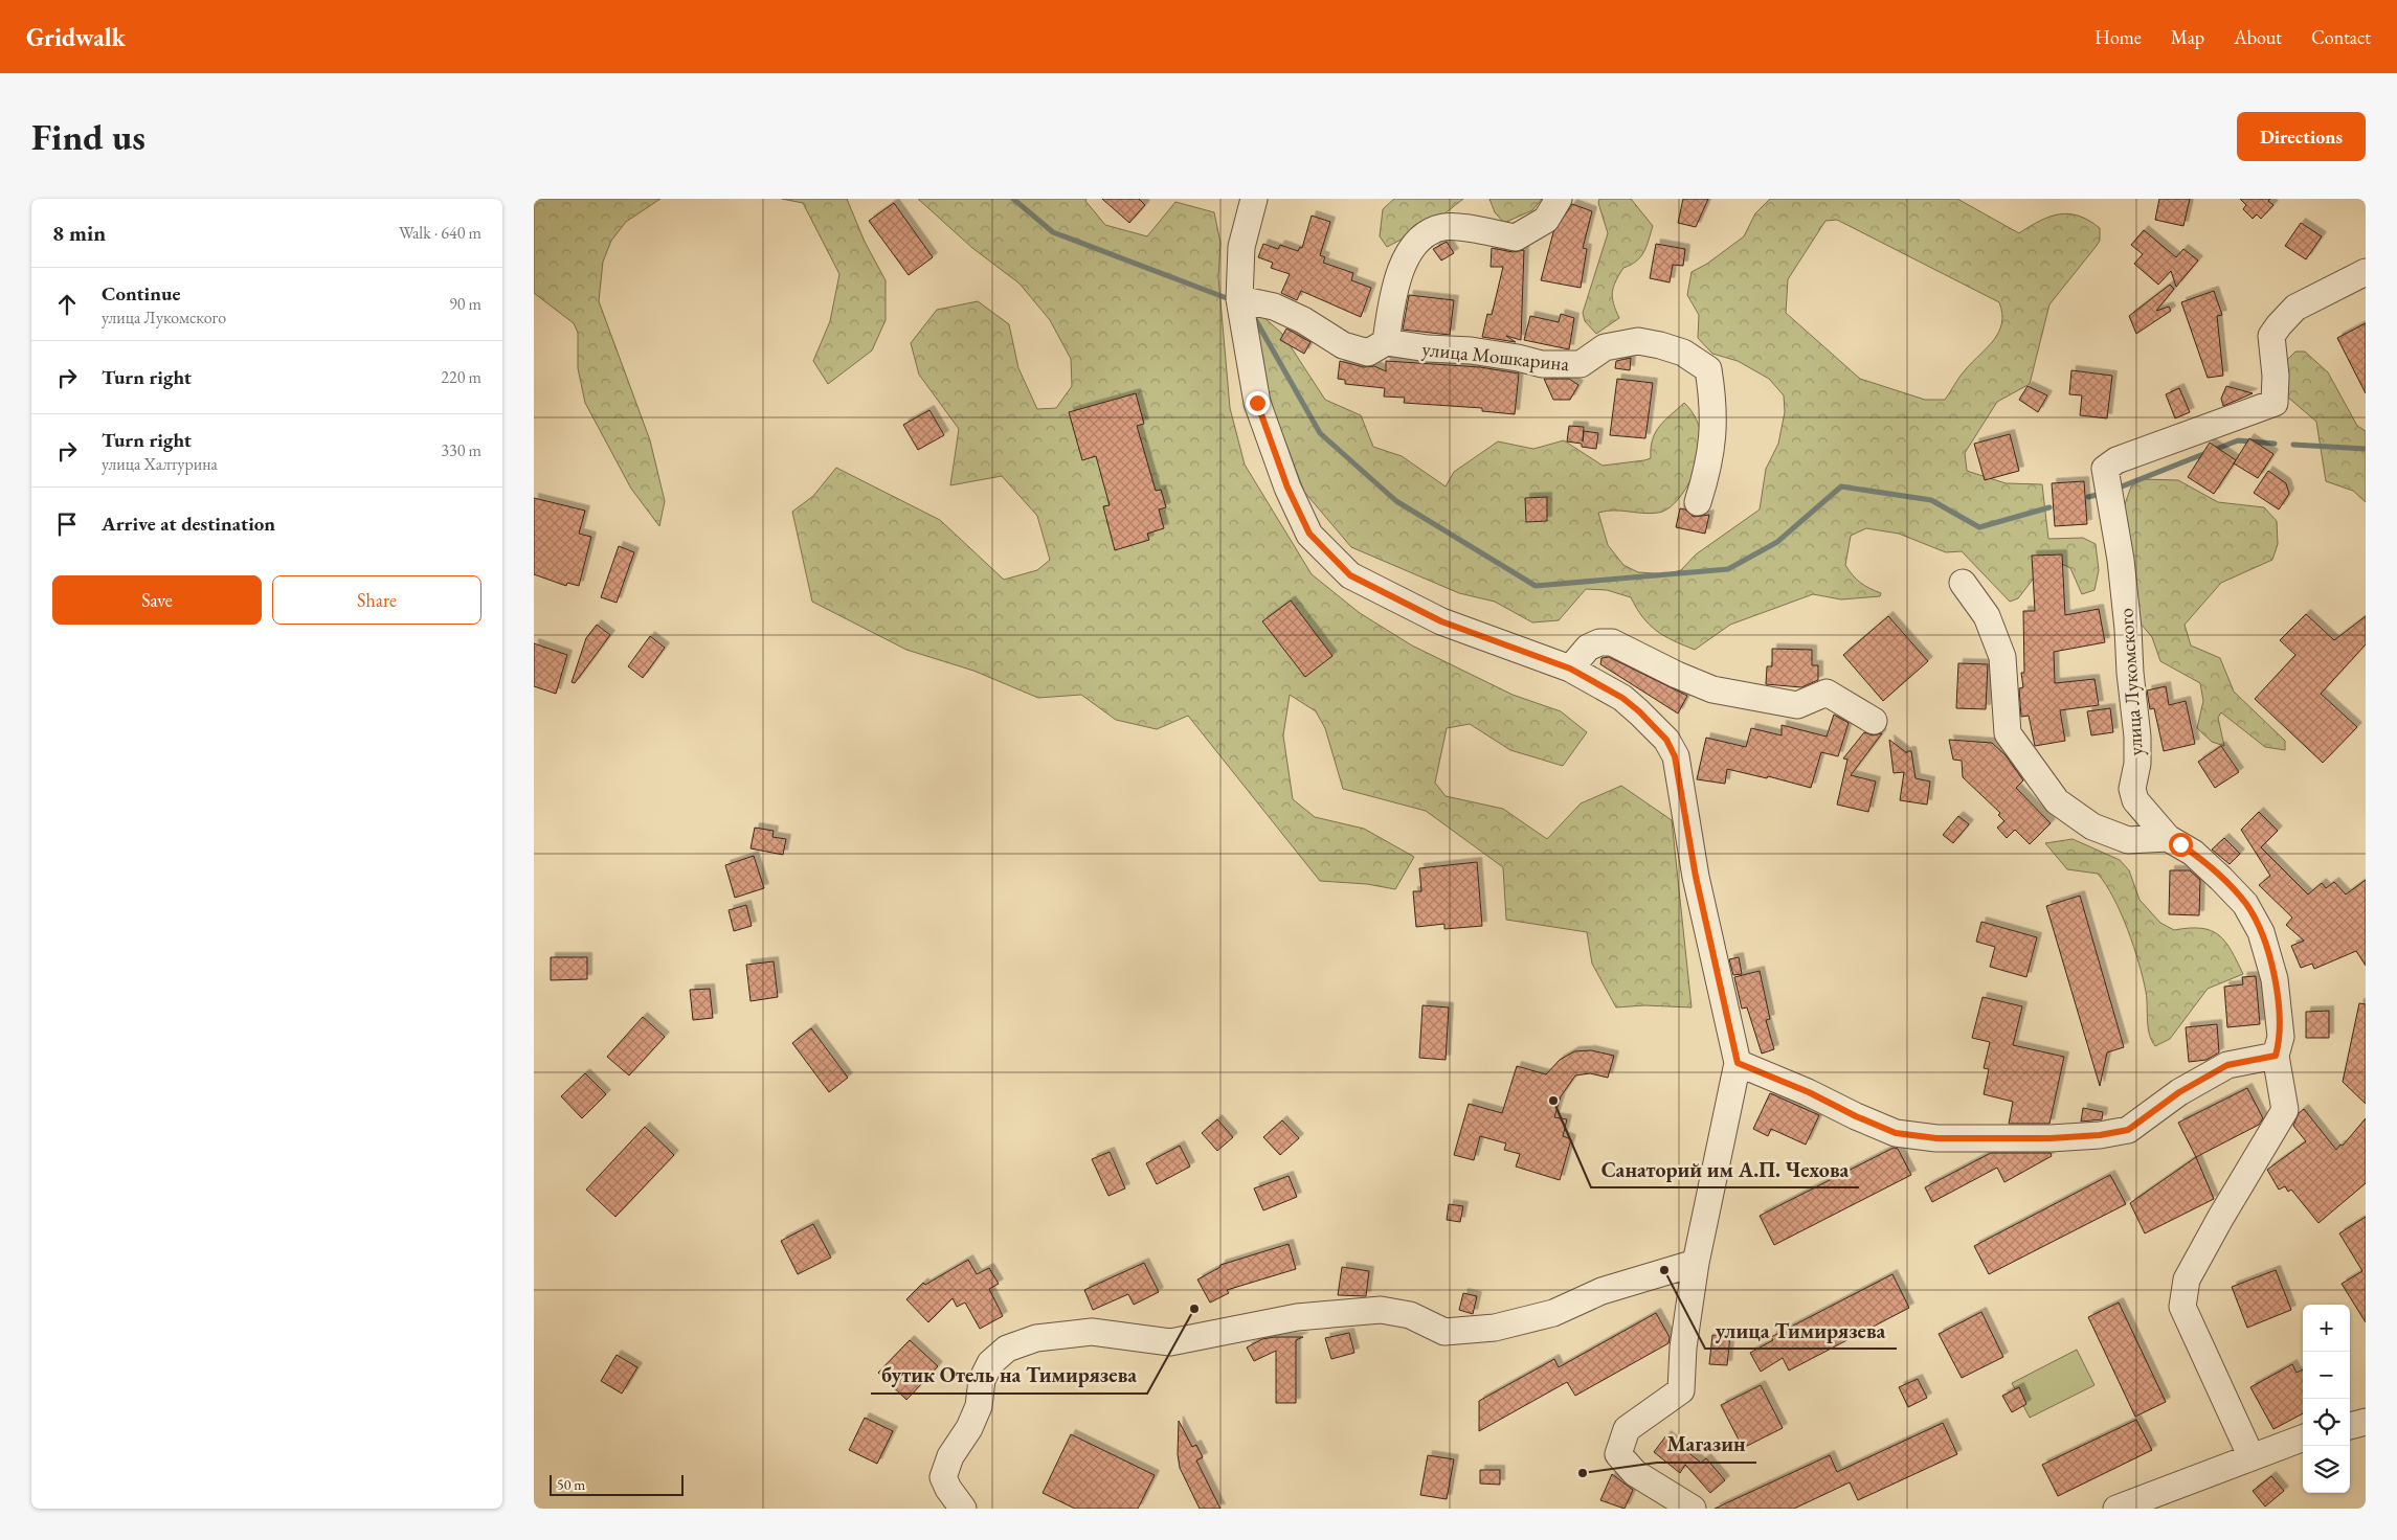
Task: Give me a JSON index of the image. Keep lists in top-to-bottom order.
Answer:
{
  "streets": {
    "street": ["улица Мошкарина", "улица Лукомского"]
  },
  "places": [
    "Санаторий им А.П. Чехова",
    "улица Тимирязева",
    "бутик Отель на Тимирязева",
    "Магазин"
  ],
  "scale_bar": "50 m",
  "page": {
    "header": "Gridwalk",
    "nav": [
      "Home",
      "Map",
      "About",
      "Contact"
    ],
    "buttons": [
      "Directions",
      ["Save", "Share"]
    ],
    "title": "Find us",
    "heading": ["8 min", "Walk · 640 m"],
    "list": [
      ["Continue", "улица Лукомского", "90 m"],
      ["Turn right", "220 m"],
      ["Turn right", "улица Халтурина", "330 m"],
      "Arrive at destination"
    ],
    "map_buttons": ["+", "−"],
    "scale": "50 m"
  }
}
